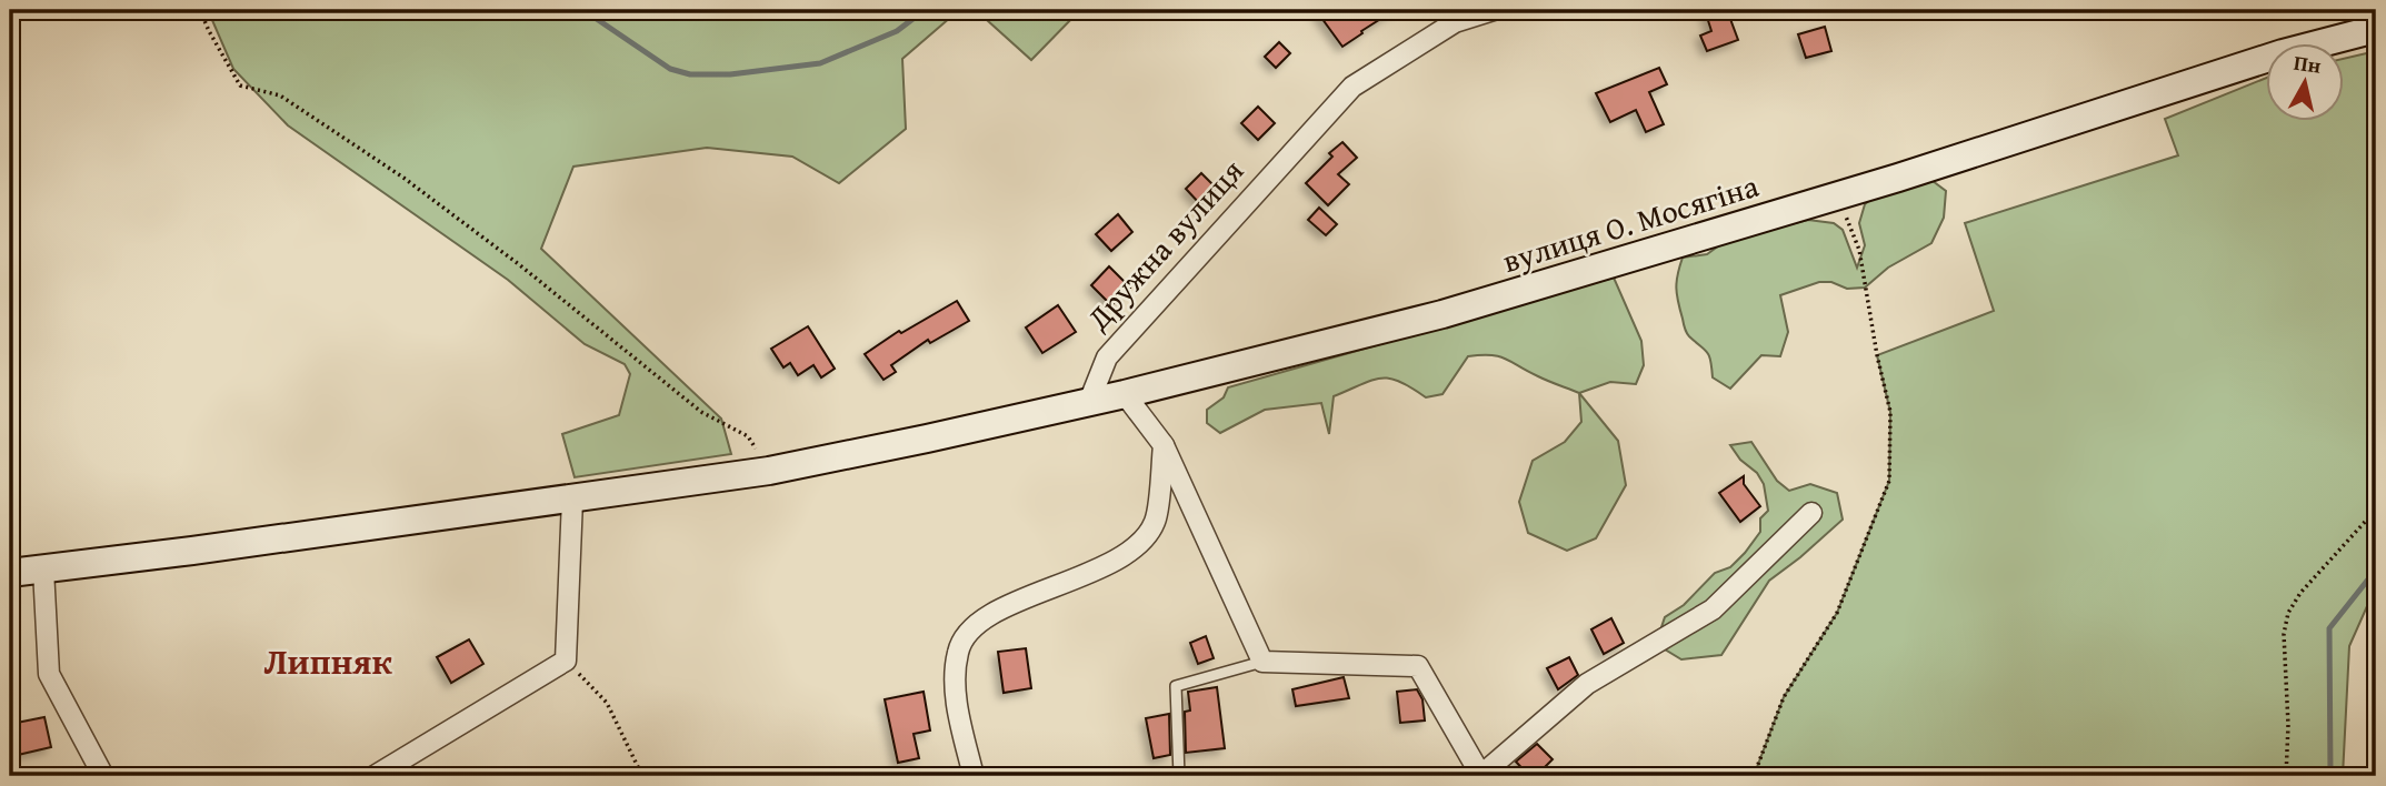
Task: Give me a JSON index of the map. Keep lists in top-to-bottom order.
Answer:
{
  "streets": {
    "main road": ["вулиця О. Мосягіна"],
    "street": ["Дружна вулиця"]
  },
  "crossings": [
    ["вулиця О. Мосягіна", "Дружна вулиця"]
  ],
  "districts": ["Липняк"],
  "north": "top"
}
